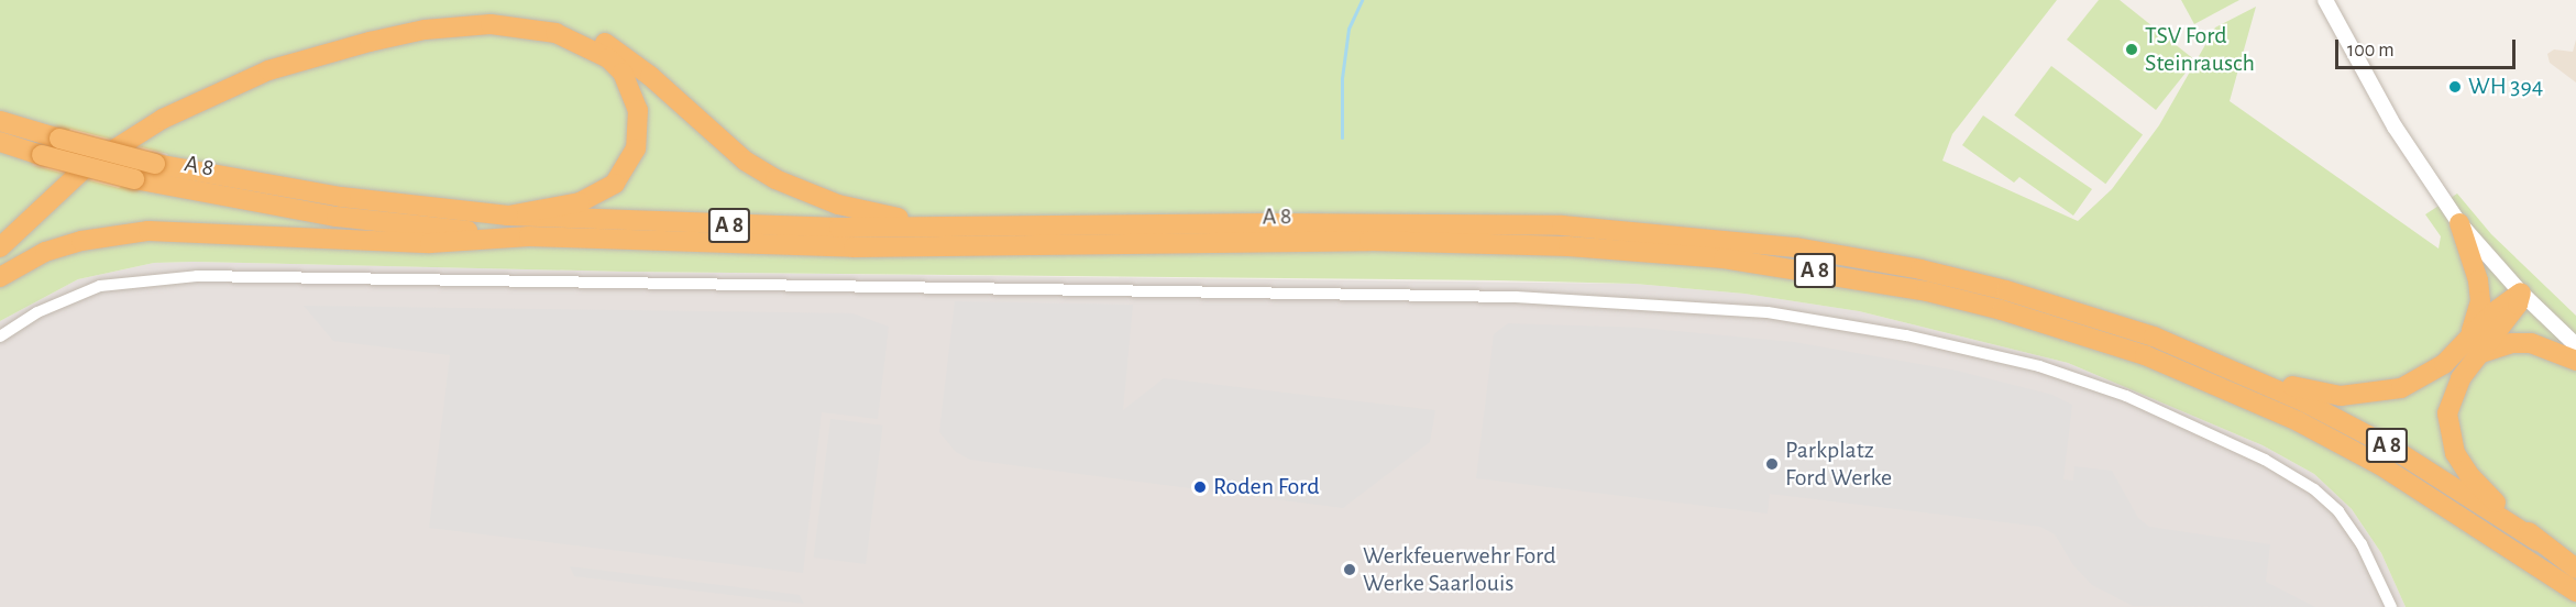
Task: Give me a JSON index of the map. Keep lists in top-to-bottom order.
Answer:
{
  "streets": {
    "highway": ["A 8"]
  },
  "places": [
    "TSV Ford Steinrausch",
    "WH 394",
    "Parkplatz Ford Werke",
    "Roden Ford",
    "Werkfeuerwehr Ford Werke Saarlouis"
  ],
  "scale_bar": "100 m"
}
